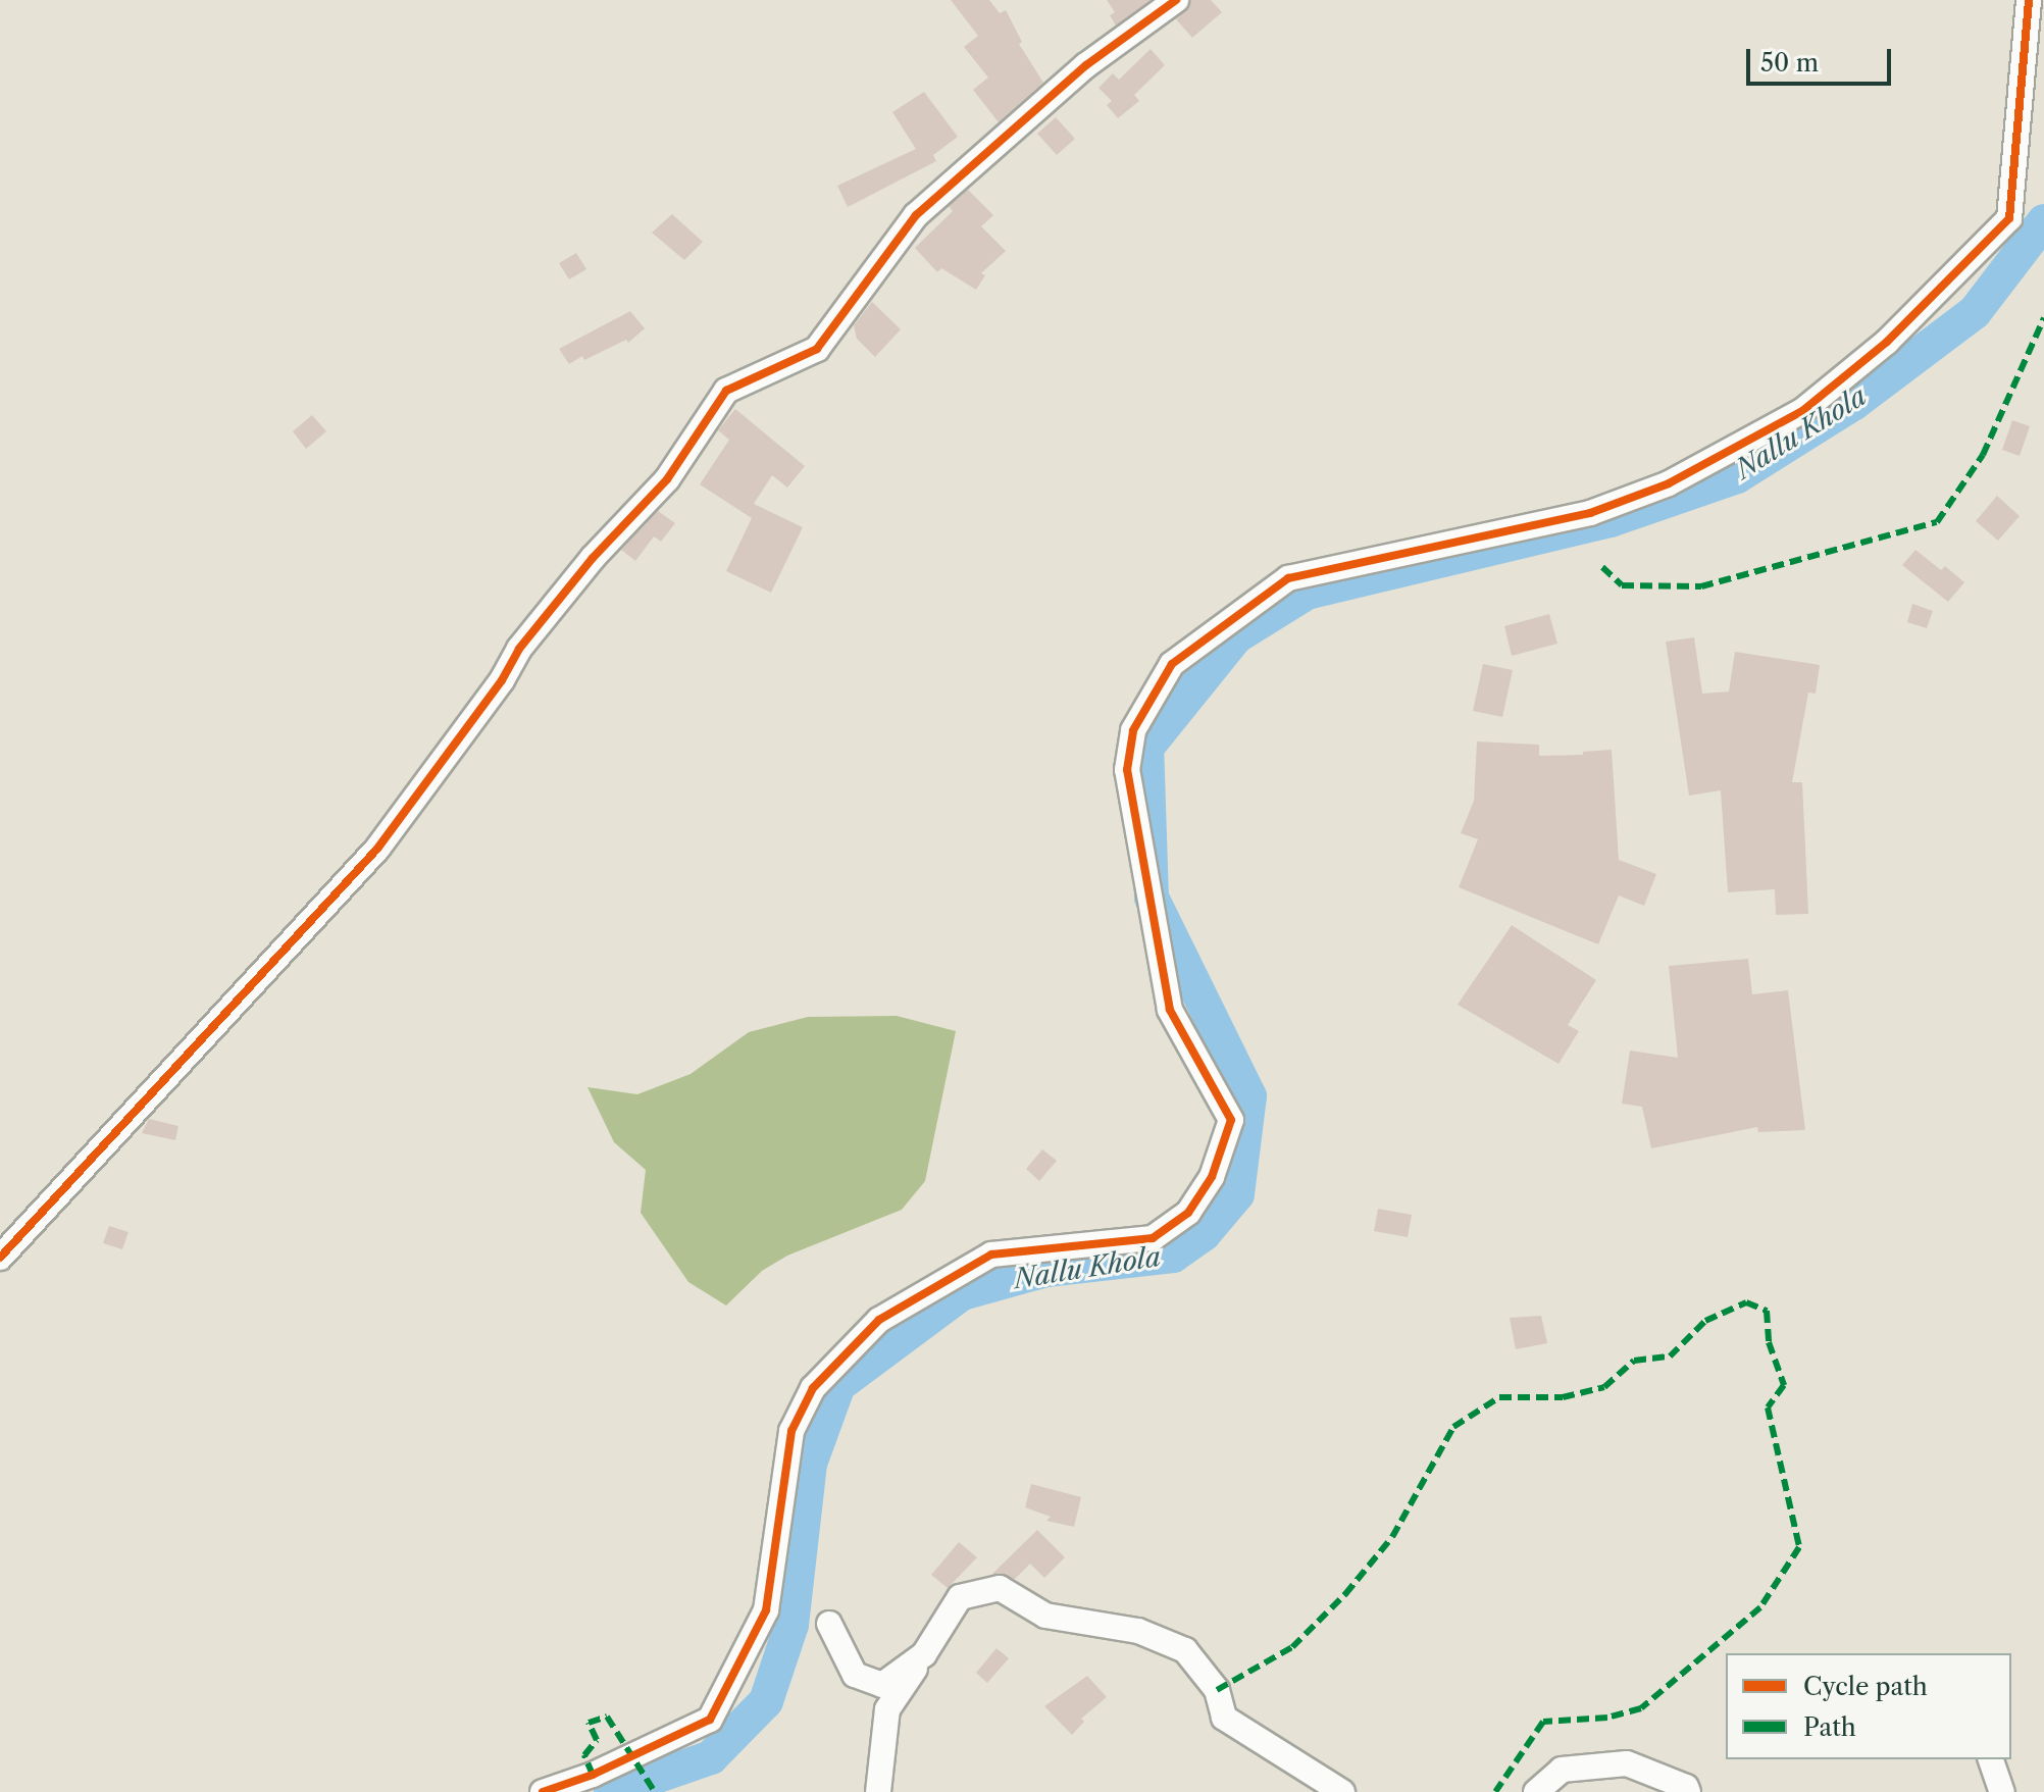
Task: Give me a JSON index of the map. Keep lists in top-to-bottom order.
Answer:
{
  "water": ["Nallu Khola"],
  "legend": ["Cycle path", "Path"],
  "scale_bar": "50 m"
}
